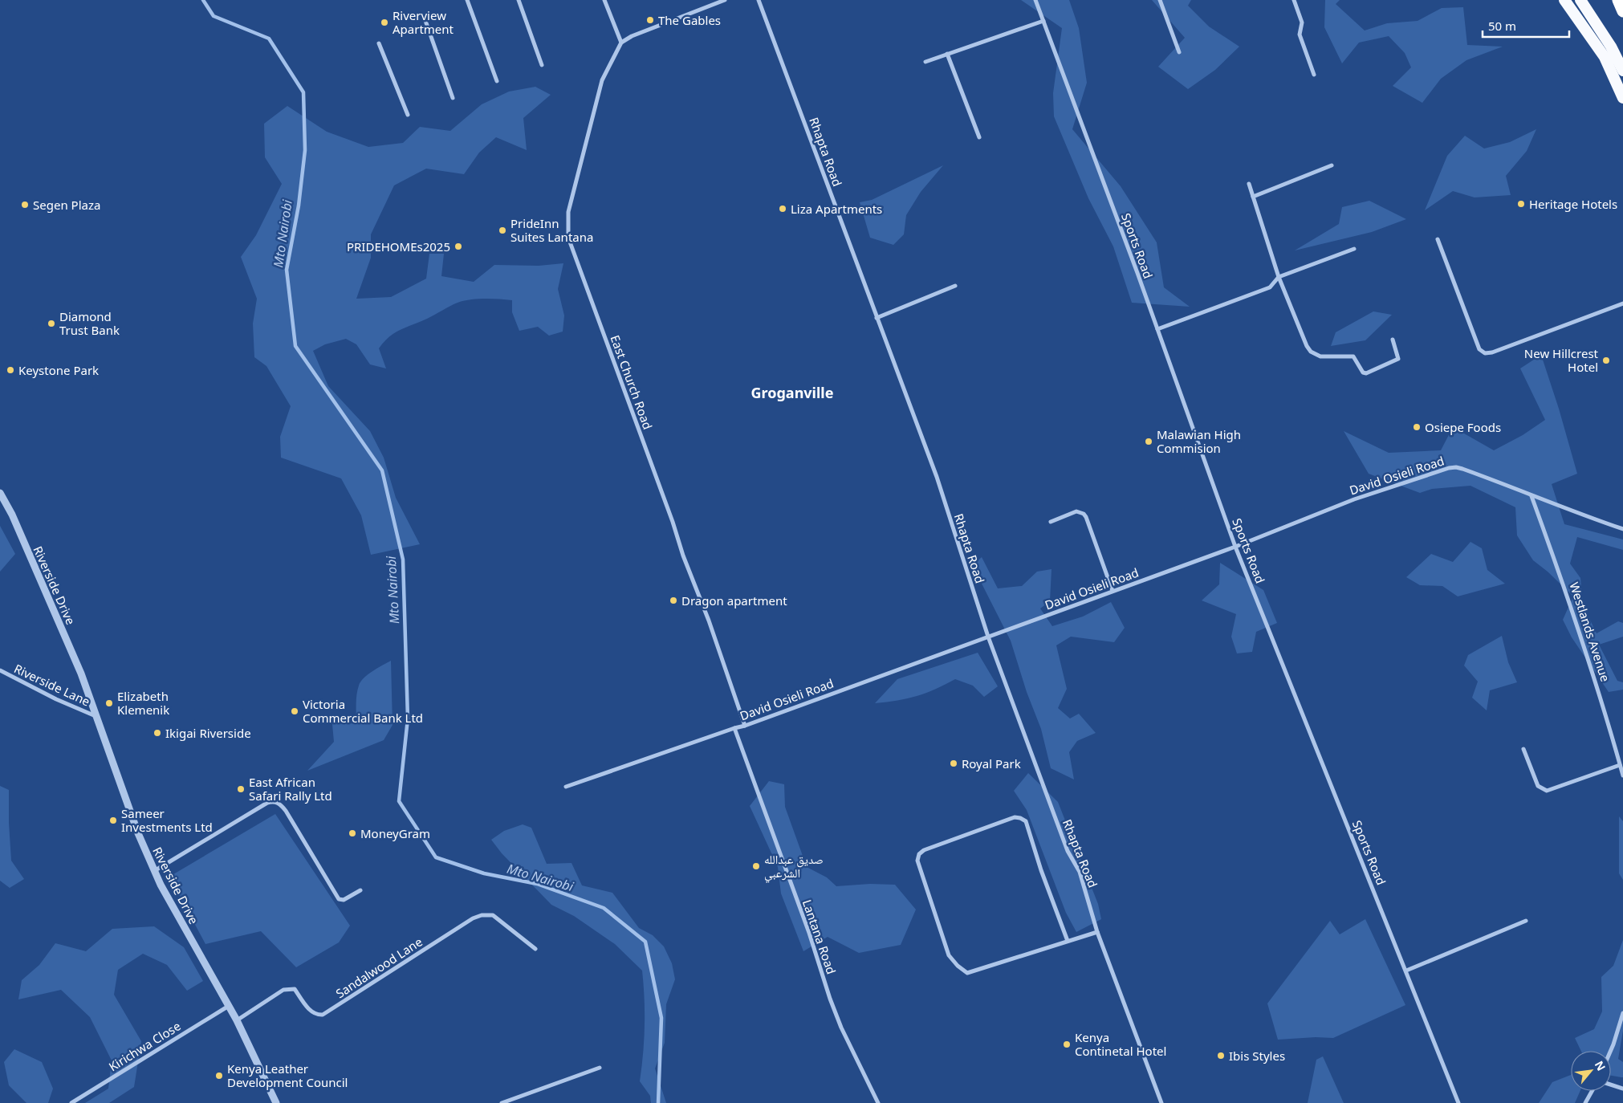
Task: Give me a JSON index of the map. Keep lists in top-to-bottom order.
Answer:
{
  "streets": {
    "street": [
      "Rhapta Road",
      "Sports Road",
      "East Church Road",
      "David Osieli Road",
      "Riverside Drive",
      "Westlands Avenue",
      "Riverside Lane",
      "Lantana Road",
      "Sandalwood Lane",
      "Kirichwa Close"
    ]
  },
  "crossings": [
    ["Rhapta Road", "David Osieli Road"],
    ["Sports Road", "David Osieli Road"],
    ["East Church Road", "David Osieli Road"],
    ["David Osieli Road", "Westlands Avenue"],
    ["David Osieli Road", "Lantana Road"],
    ["Riverside Drive", "Riverside Lane"],
    ["Riverside Drive", "Sandalwood Lane"],
    ["Riverside Drive", "Kirichwa Close"]
  ],
  "districts": ["Groganville"],
  "water": ["Mto Nairobi"],
  "places": [
    "The Gables",
    "Riverview Apartment",
    "Heritage Hotels",
    "Segen Plaza",
    "Liza Apartments",
    "PrideInn Suites Lantana",
    "PRIDEHOMEs2025",
    "Diamond Trust Bank",
    "New Hillcrest Hotel",
    "Keystone Park",
    "Osiepe Foods",
    "Malawian High Commision",
    "Dragon apartment",
    "Elizabeth Klemenik",
    "Victoria Commercial Bank Ltd",
    "Ikigai Riverside",
    "Royal Park",
    "East African Safari Rally Ltd",
    "Sameer Investments Ltd",
    "MoneyGram",
    "صديق عبدالله الشرعبي",
    "Kenya Continetal Hotel",
    "Ibis Styles",
    "Kenya Leather Development Council"
  ],
  "scale_bar": "50 m",
  "north": "top right"
}
